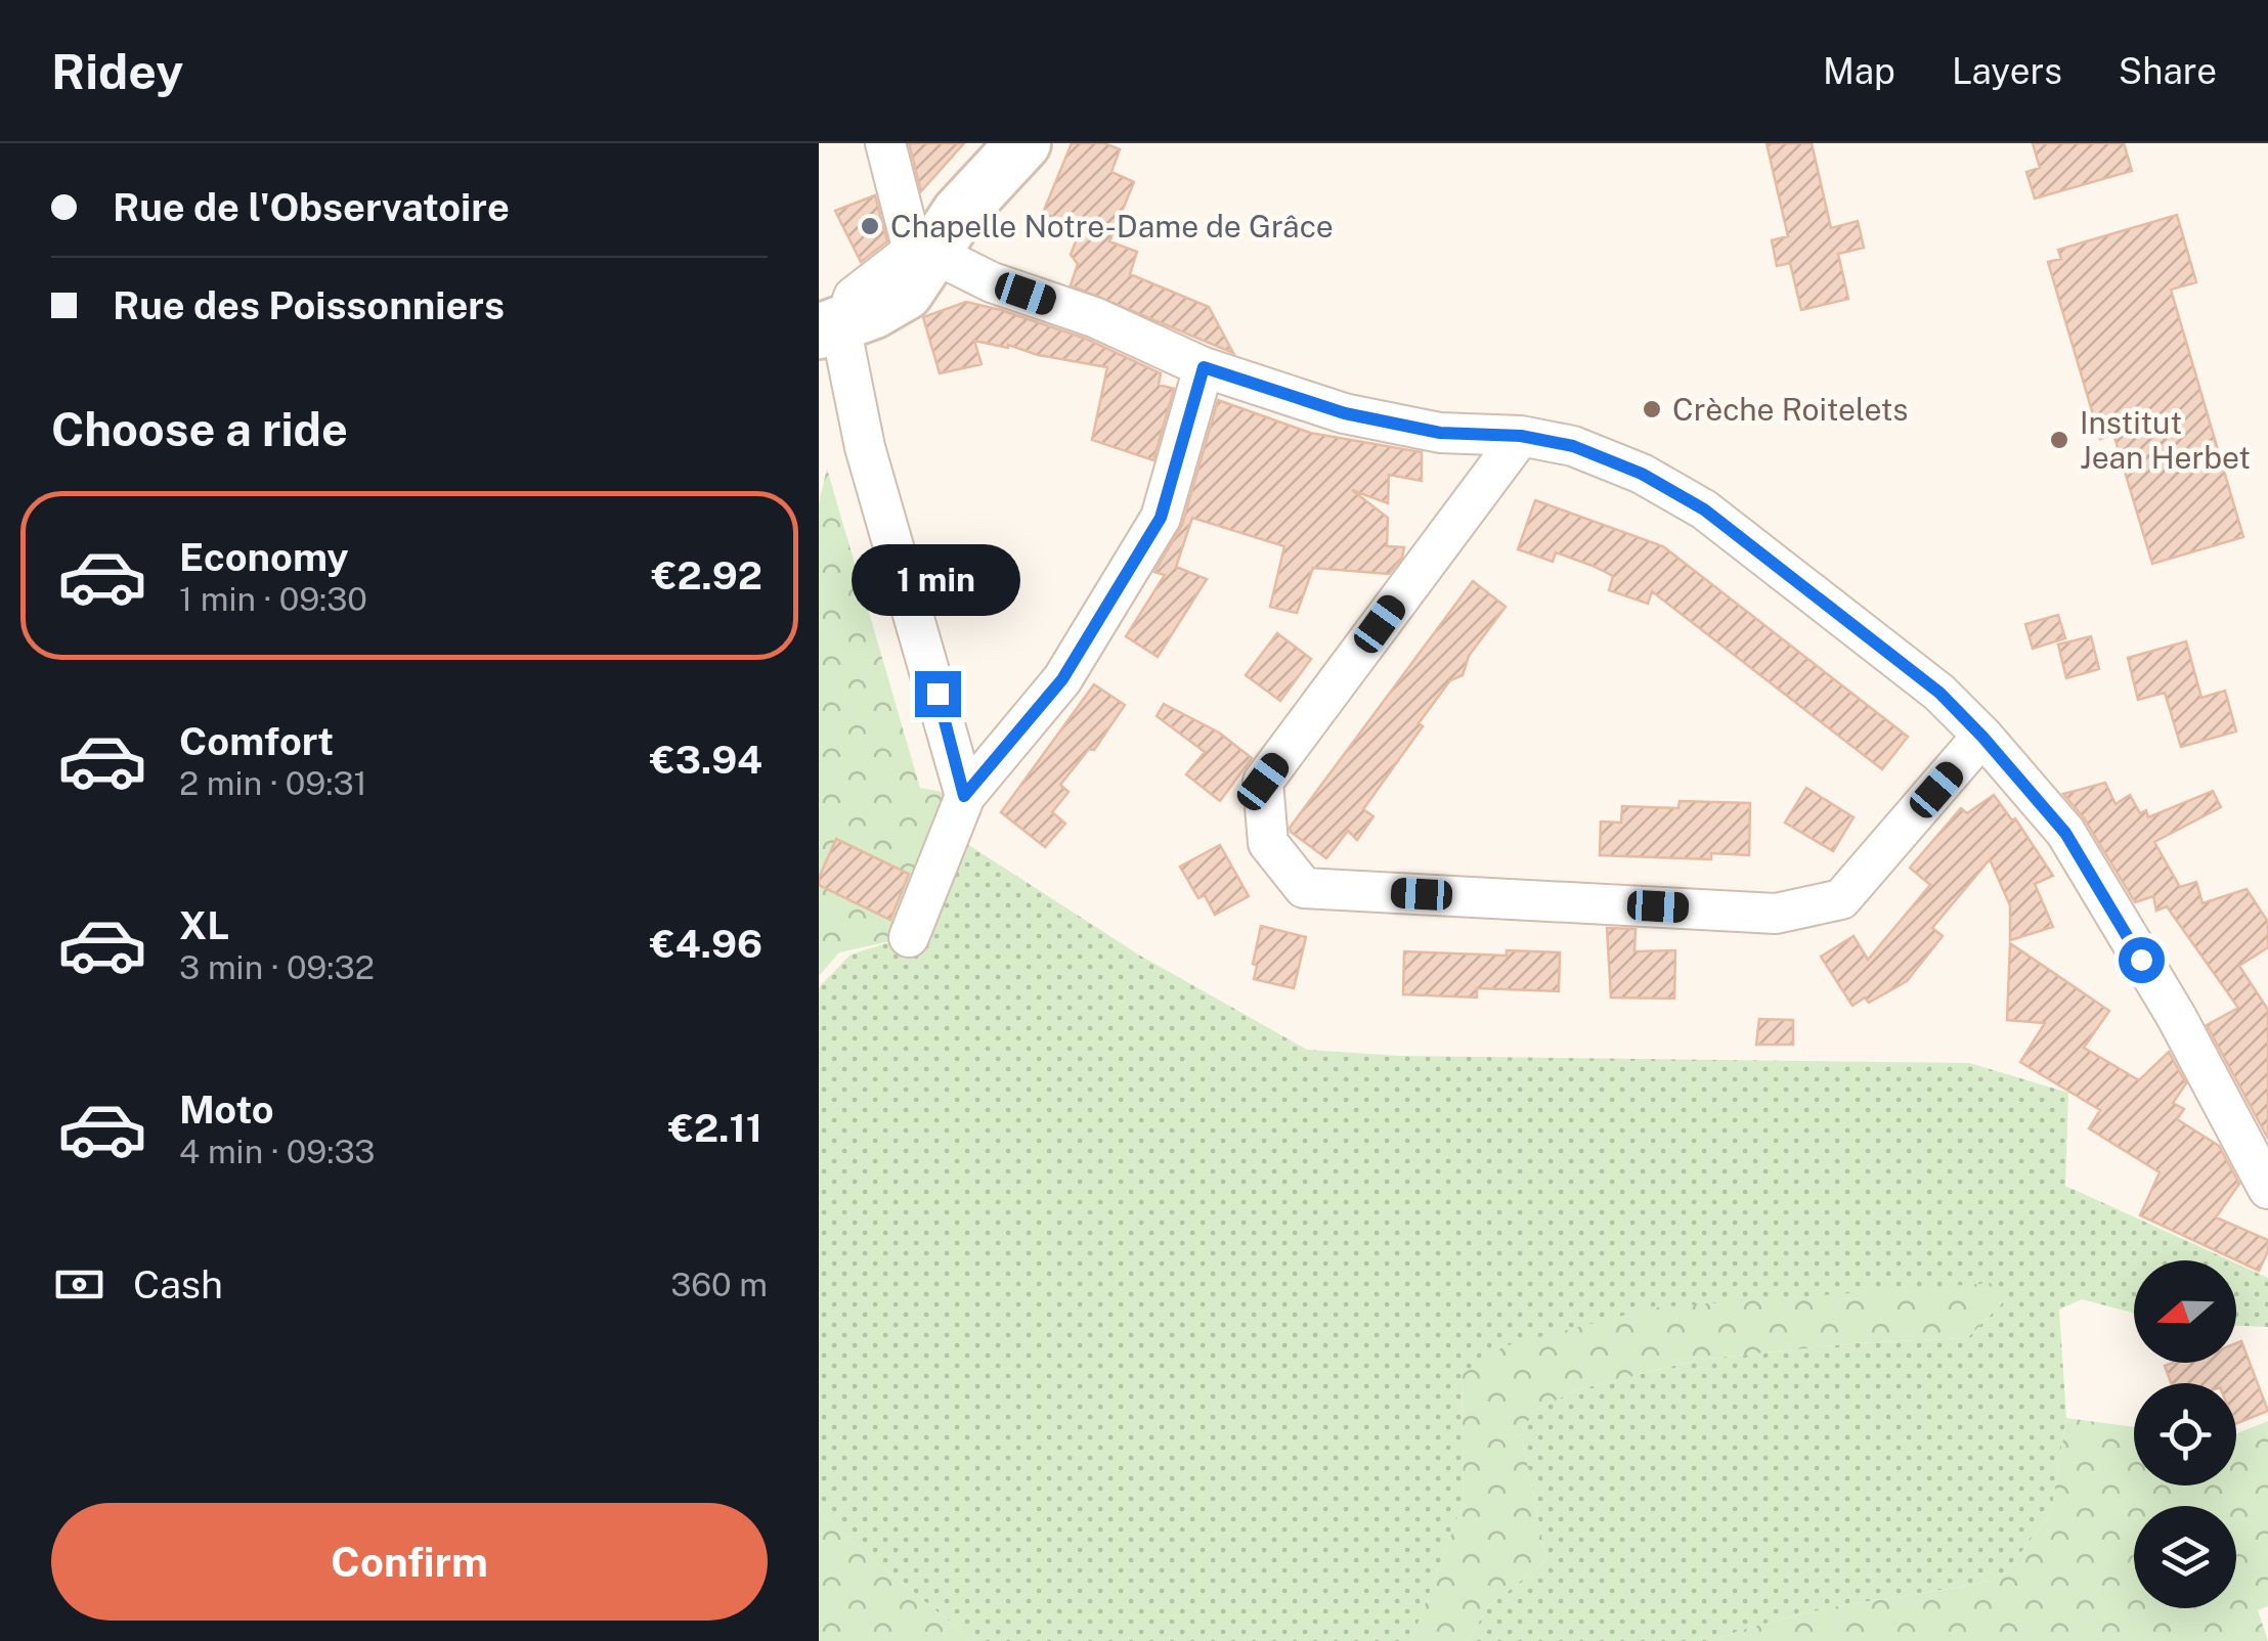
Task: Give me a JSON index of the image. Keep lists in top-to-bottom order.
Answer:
{
  "places": ["Chapelle Notre-Dame de Grâce", "Crèche Roitelets", "Institut Jean Herbet"],
  "north": "left",
  "page": {
    "header": "Ridey",
    "nav": ["Map", "Layers", "Share"],
    "banner": ["Rue de l'Observatoire", "Rue des Poissonniers"],
    "heading": "Choose a ride",
    "list": [
      {
        "name": "Economy",
        "note": "1 min · 09:30",
        "value": "€2.92"
      },
      {
        "name": "Comfort",
        "note": "2 min · 09:31",
        "value": "€3.94"
      },
      {
        "name": "XL",
        "note": "3 min · 09:32",
        "value": "€4.96"
      },
      {
        "name": "Moto",
        "note": "4 min · 09:33",
        "value": "€2.11"
      }
    ],
    "bubble": "1 min",
    "pay": ["Cash", "360 m"],
    "buttons": "Confirm"
  }
}
